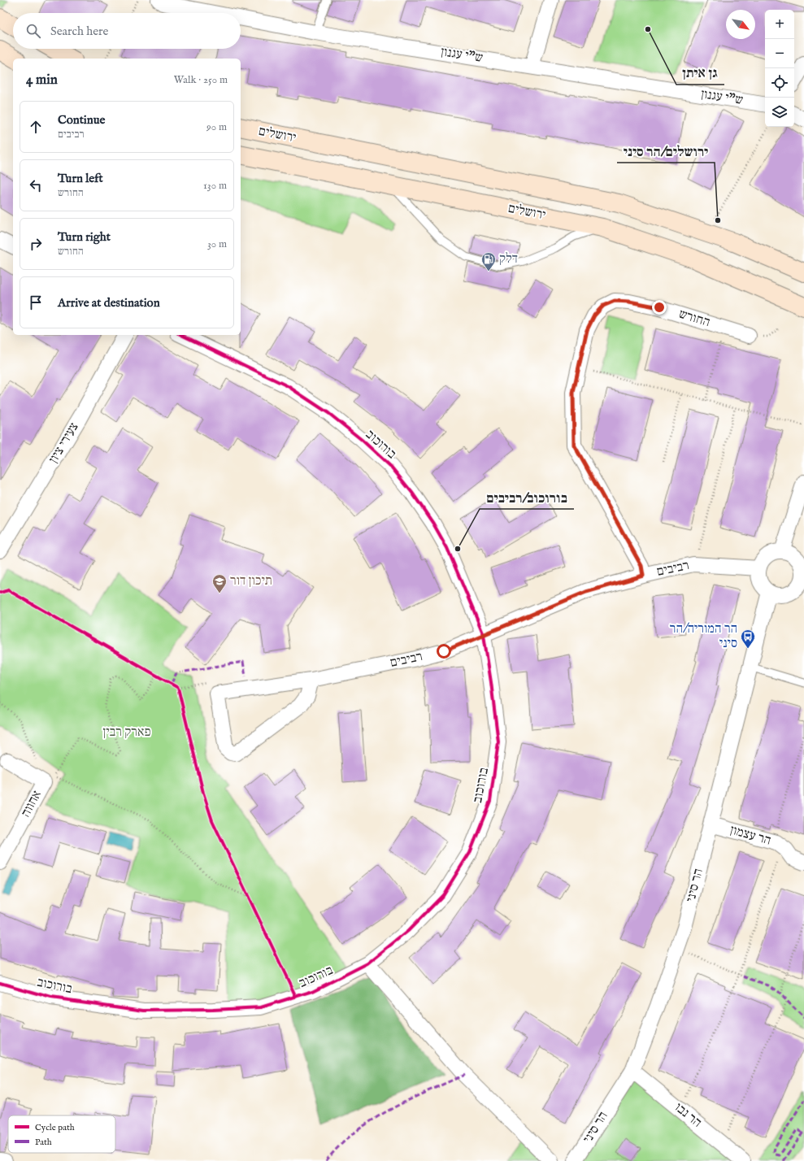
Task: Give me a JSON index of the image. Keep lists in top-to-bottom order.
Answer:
{
  "streets": {
    "main road": ["ירושלים"],
    "street": [
      "ש\"י עגנון",
      "החורש",
      "צעירי ציון",
      "בורוכוב",
      "רביבים",
      "אחווה",
      "הר עצמון",
      "הר סיני",
      "הר נבו"
    ]
  },
  "crossings": [
    ["החורש", "רביבים"],
    ["בורוכוב", "רביבים"],
    ["רביבים", "הר סיני"],
    ["הר עצמון", "הר סיני"],
    ["הר סיני", "הר נבו"]
  ],
  "parks": ["פארק רבין"],
  "places": {
    "other": ["גן איתן", "ירושלים/הר סיני", "בורוכוב/רביבים"],
    "fuel station": ["דלק"],
    "school or university": ["תיכון דור"],
    "bus stop": ["הר המוריה/הר סיני"]
  },
  "legend": ["Cycle path", "Path"],
  "north": "bottom right",
  "page": {
    "map_buttons": ["+", "−"],
    "search": "Search here",
    "heading": ["4 min", "Walk · 250 m"],
    "list": [
      ["Continue", "רביבים", "90 m"],
      ["Turn left", "החורש", "130 m"],
      ["Turn right", "החורש", "30 m"],
      "Arrive at destination"
    ]
  }
}
